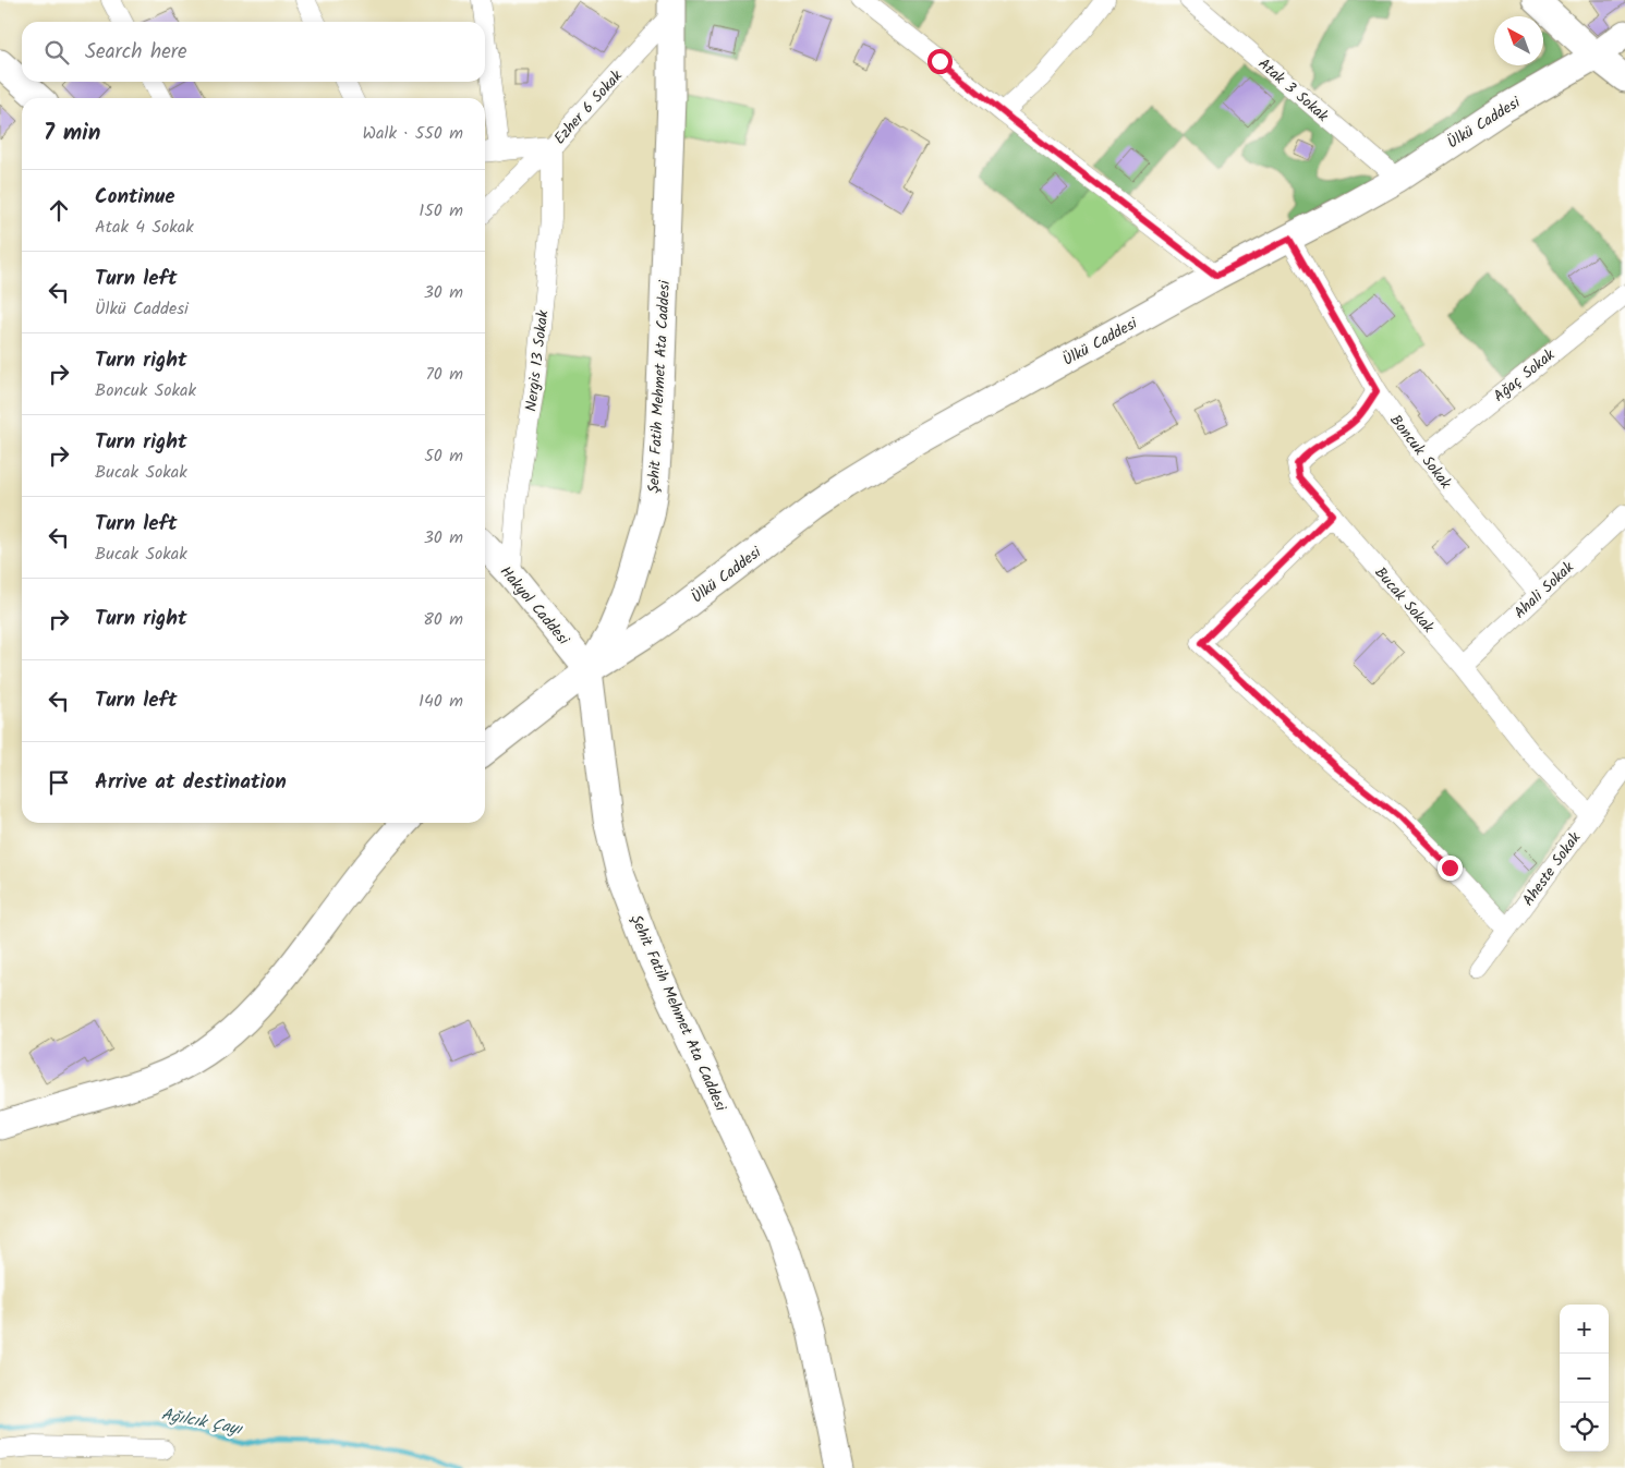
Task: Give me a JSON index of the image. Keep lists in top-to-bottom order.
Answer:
{
  "streets": {
    "street": [
      "Atak 3 Sokak",
      "Ezher 6 Sokak",
      "Ülkü Caddesi",
      "Nergis 13 Sokak",
      "Ağaç Sokak",
      "Şehit Fatih Mehmet Ata Caddesi",
      "Boncuk Sokak",
      "Ahali Sokak",
      "Bucak Sokak",
      "Hakyol Caddesi",
      "Aheste Sokak"
    ]
  },
  "crossings": [
    ["Atak 3 Sokak", "Ülkü Caddesi"],
    ["Ezher 6 Sokak", "Nergis 13 Sokak"],
    ["Ezher 6 Sokak", "Şehit Fatih Mehmet Ata Caddesi"],
    ["Ülkü Caddesi", "Şehit Fatih Mehmet Ata Caddesi"],
    ["Ülkü Caddesi", "Boncuk Sokak"],
    ["Ülkü Caddesi", "Hakyol Caddesi"],
    ["Nergis 13 Sokak", "Hakyol Caddesi"],
    ["Ağaç Sokak", "Boncuk Sokak"],
    ["Şehit Fatih Mehmet Ata Caddesi", "Hakyol Caddesi"],
    ["Boncuk Sokak", "Ahali Sokak"],
    ["Boncuk Sokak", "Bucak Sokak"],
    ["Ahali Sokak", "Bucak Sokak"],
    ["Bucak Sokak", "Aheste Sokak"]
  ],
  "water": ["Ağılcık Çayı"],
  "north": "top left",
  "page": {
    "search": "Search here",
    "heading": ["7 min", "Walk · 550 m"],
    "list": [
      ["Continue", "Atak 4 Sokak", "150 m"],
      ["Turn left", "Ülkü Caddesi", "30 m"],
      ["Turn right", "Boncuk Sokak", "70 m"],
      ["Turn right", "Bucak Sokak", "50 m"],
      ["Turn left", "Bucak Sokak", "30 m"],
      ["Turn right", "80 m"],
      ["Turn left", "140 m"],
      "Arrive at destination"
    ],
    "map_buttons": ["+", "−"]
  }
}
